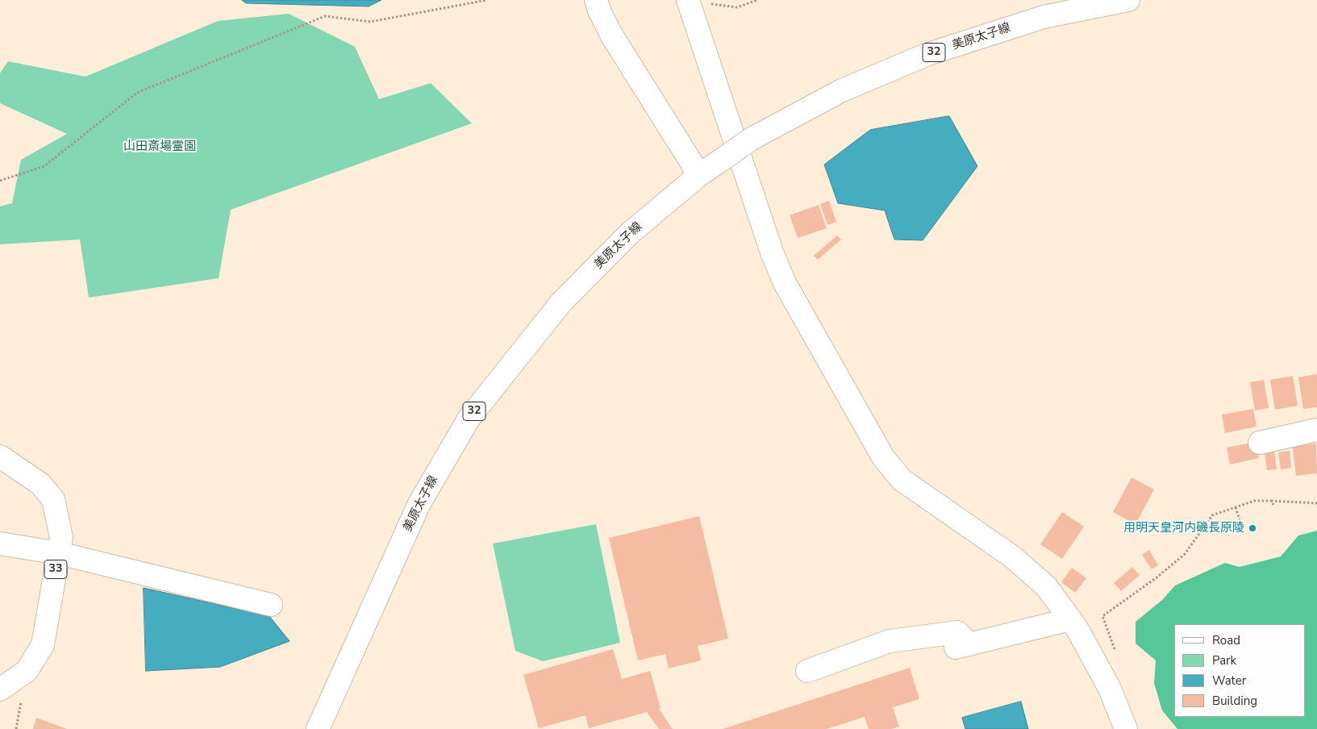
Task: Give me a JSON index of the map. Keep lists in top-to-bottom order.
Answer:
{
  "streets": {
    "street": ["美原太子線", "32", "33"]
  },
  "parks": ["山田斎場霊園"],
  "places": ["用明天皇河内磯長原陵"],
  "legend": [
    "Road",
    "Park",
    "Water",
    "Building"
  ]
}
